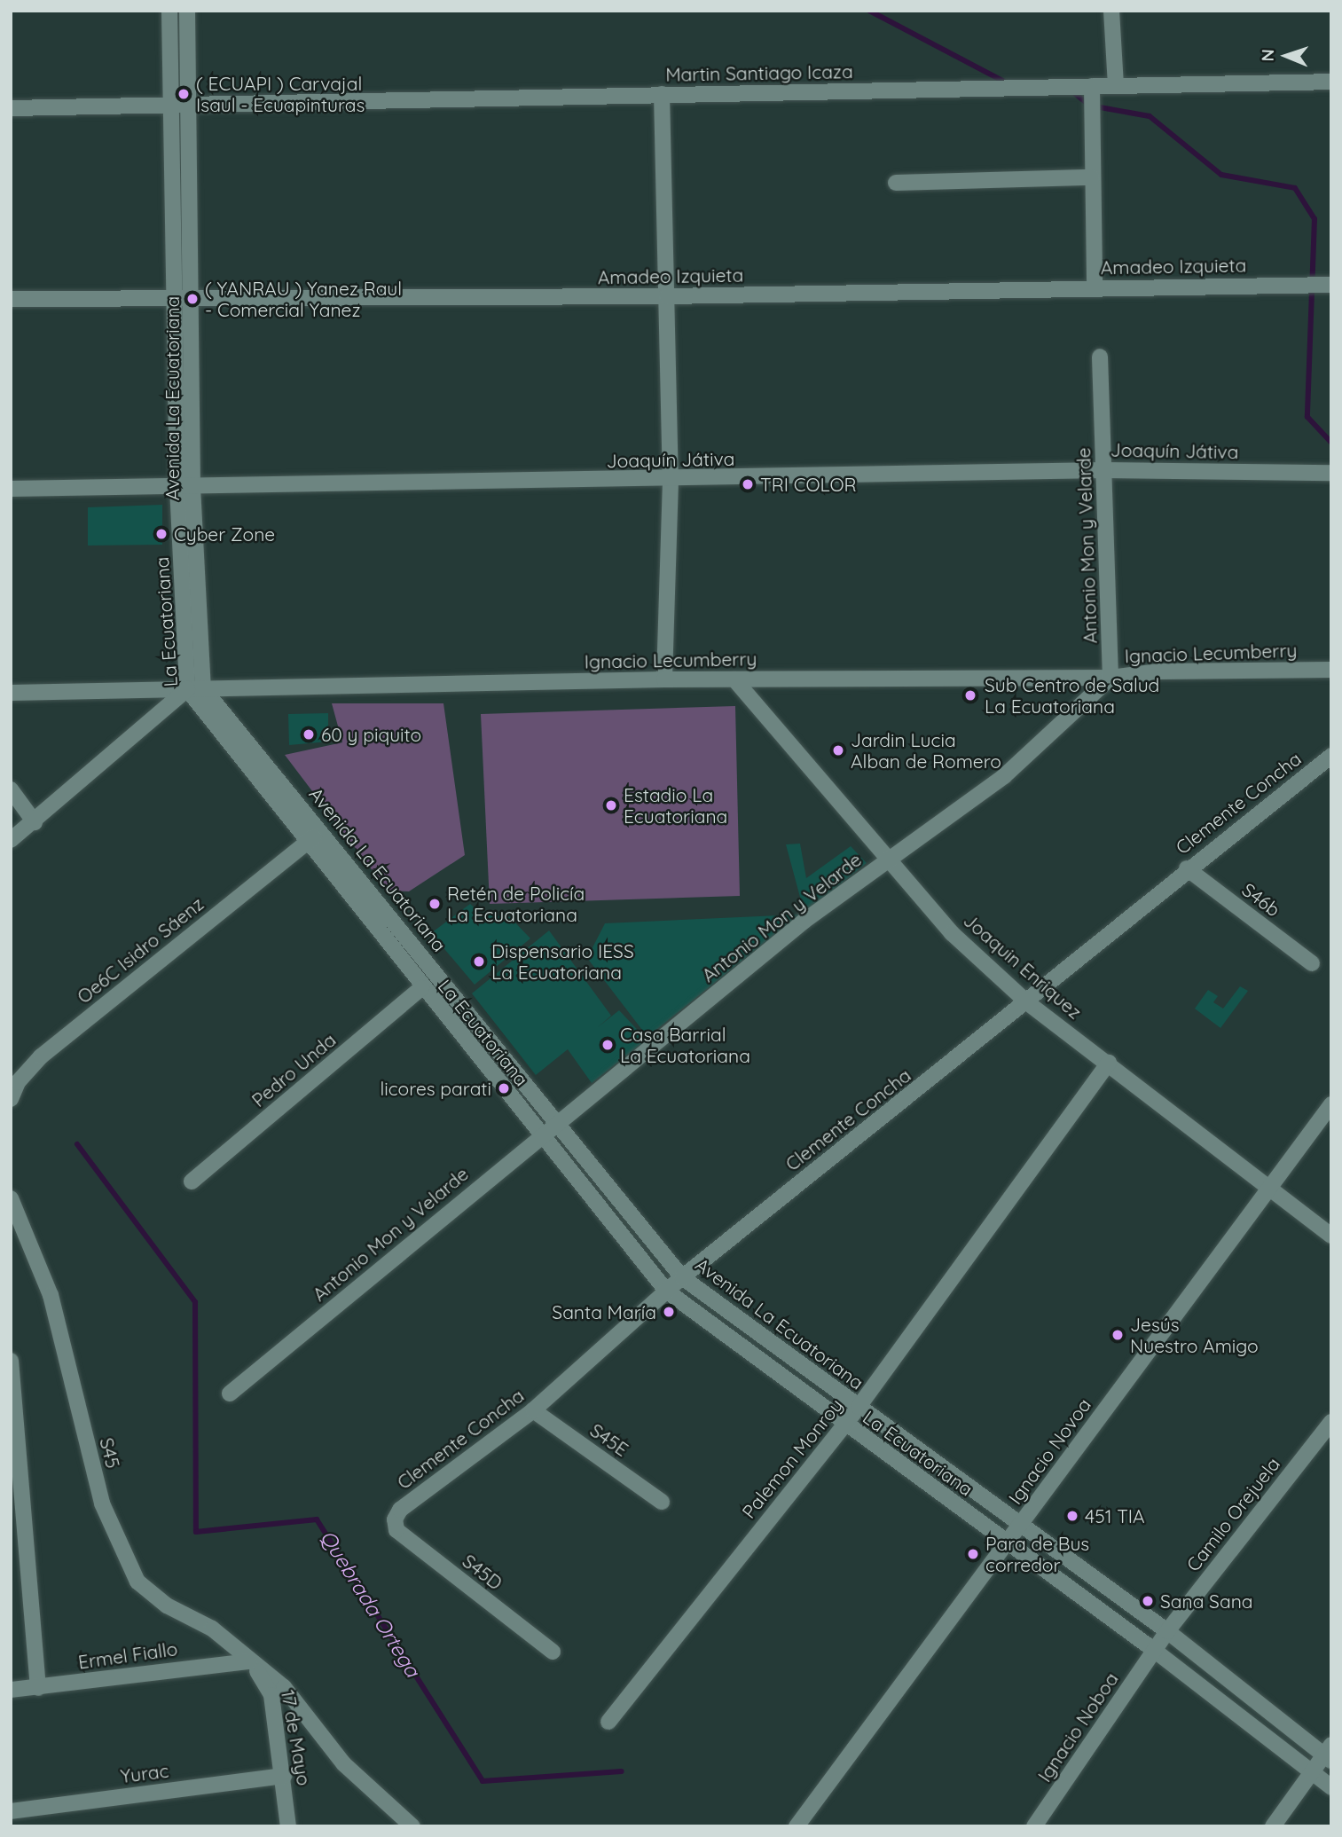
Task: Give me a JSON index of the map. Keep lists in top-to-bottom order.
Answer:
{
  "streets": {
    "street": [
      "Martin Santiago Icaza",
      "Amadeo Izquieta",
      "Avenida La Ecuatoriana",
      "Joaquín Játiva",
      "Antonio Mon y Velarde",
      "La Ecuatoriana",
      "Ignacio Lecumberry",
      "Clemente Concha",
      "S46b",
      "Oe6C Isidro Sáenz",
      "Joaquin Enriquez",
      "Pedro Unda",
      "S45E",
      "Ignacio Novoa",
      "S45",
      "Palemon Monroy",
      "Camilo Orejuela",
      "S45D",
      "Ermel Fiallo",
      "Ignacio Noboa",
      "17 de Mayo",
      "Yurac"
    ]
  },
  "crossings": [
    ["Martin Santiago Icaza", "Avenida La Ecuatoriana"],
    ["Martin Santiago Icaza", "La Ecuatoriana"],
    ["Amadeo Izquieta", "Avenida La Ecuatoriana"],
    ["Amadeo Izquieta", "La Ecuatoriana"],
    ["Avenida La Ecuatoriana", "Joaquín Játiva"],
    ["Avenida La Ecuatoriana", "Antonio Mon y Velarde"],
    ["Avenida La Ecuatoriana", "La Ecuatoriana"],
    ["Avenida La Ecuatoriana", "Ignacio Lecumberry"],
    ["Avenida La Ecuatoriana", "Clemente Concha"],
    ["Avenida La Ecuatoriana", "Oe6C Isidro Sáenz"],
    ["Avenida La Ecuatoriana", "Ignacio Novoa"],
    ["Avenida La Ecuatoriana", "Palemon Monroy"],
    ["Joaquín Játiva", "Antonio Mon y Velarde"],
    ["Joaquín Játiva", "La Ecuatoriana"],
    ["Antonio Mon y Velarde", "La Ecuatoriana"],
    ["Antonio Mon y Velarde", "Ignacio Lecumberry"],
    ["Antonio Mon y Velarde", "Joaquin Enriquez"],
    ["La Ecuatoriana", "Ignacio Lecumberry"],
    ["La Ecuatoriana", "Clemente Concha"],
    ["La Ecuatoriana", "Oe6C Isidro Sáenz"],
    ["La Ecuatoriana", "Pedro Unda"],
    ["La Ecuatoriana", "Ignacio Novoa"],
    ["La Ecuatoriana", "Palemon Monroy"],
    ["La Ecuatoriana", "Camilo Orejuela"],
    ["La Ecuatoriana", "Ignacio Noboa"],
    ["Ignacio Lecumberry", "Joaquin Enriquez"],
    ["Clemente Concha", "S46b"],
    ["Clemente Concha", "Joaquin Enriquez"],
    ["Clemente Concha", "S45E"],
    ["Clemente Concha", "S45D"],
    ["Joaquin Enriquez", "Ignacio Novoa"],
    ["Joaquin Enriquez", "Palemon Monroy"],
    ["S45", "Ermel Fiallo"],
    ["S45", "17 de Mayo"],
    ["Camilo Orejuela", "Ignacio Noboa"],
    ["Ermel Fiallo", "17 de Mayo"],
    ["17 de Mayo", "Yurac"]
  ],
  "water": ["Quebrada Ortega"],
  "places": [
    "( ECUAPI ) Carvajal Isaul - Ecuapinturas",
    "( YANRAU ) Yanez Raul - Comercial Yanez",
    "TRI COLOR",
    "Cyber Zone",
    "Sub Centro de Salud La Ecuatoriana",
    "60 y piquito",
    "Jardin Lucia Alban de Romero",
    "Estadio La Ecuatoriana",
    "Retén de Policía La Ecuatoriana",
    "Dispensario IESS La Ecuatoriana",
    "Casa Barrial La Ecuatoriana",
    "licores parati",
    "Santa María",
    "Jesús Nuestro Amigo",
    "451 TIA",
    "Para de Bus corredor",
    "Sana Sana"
  ],
  "north": "left"
}
